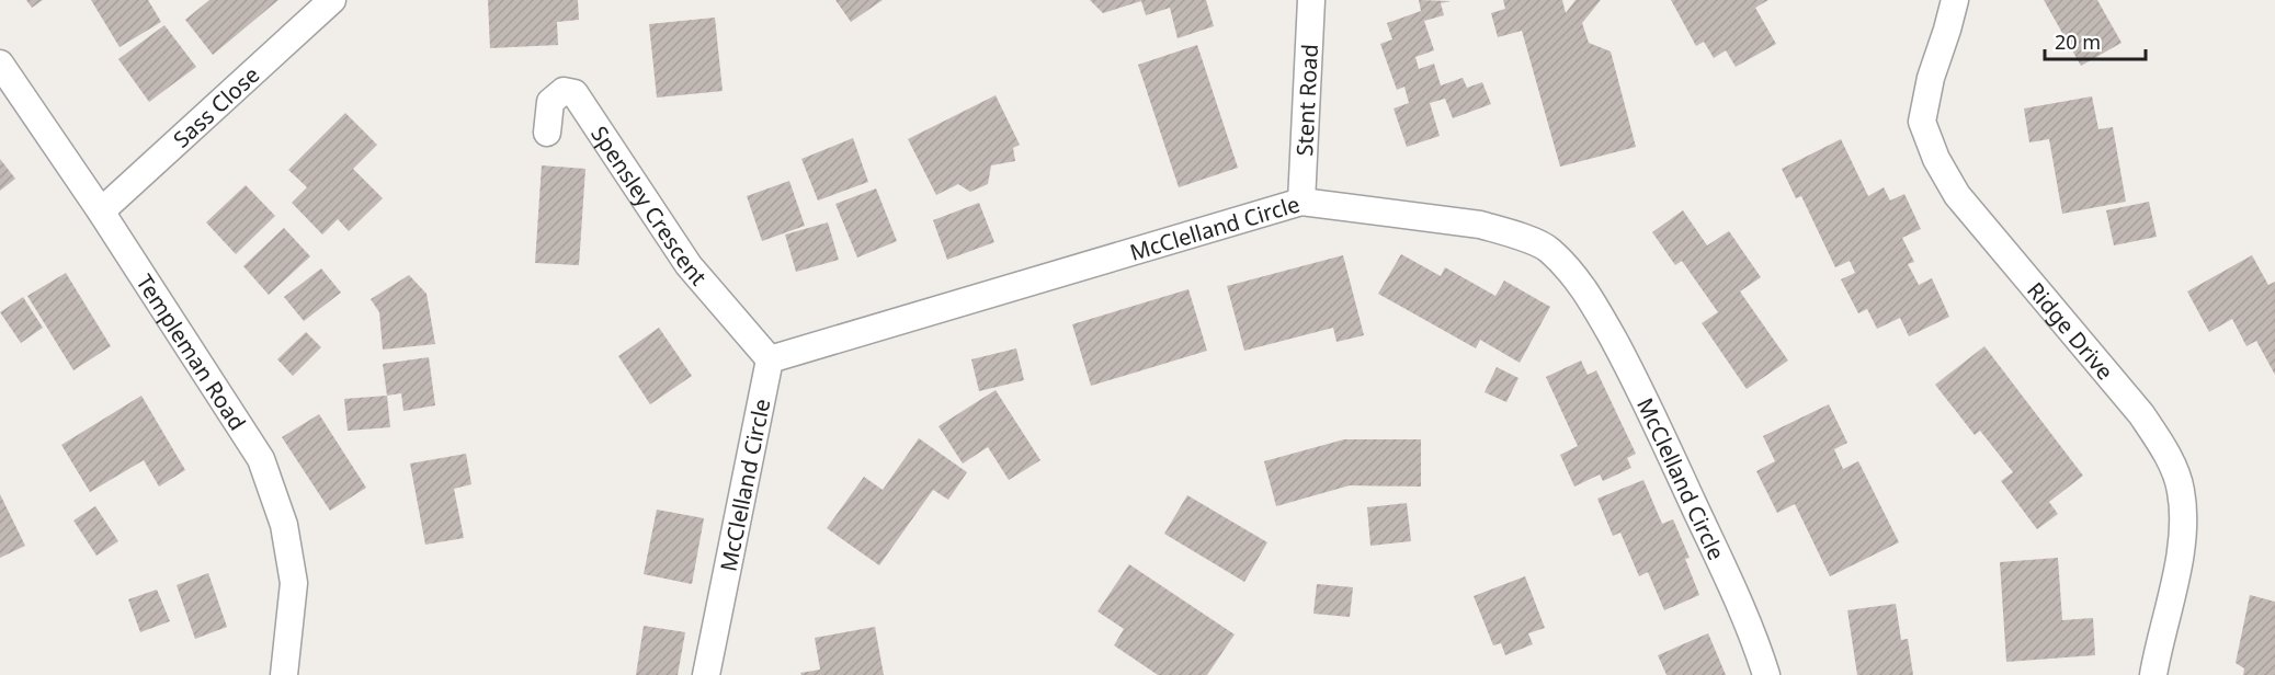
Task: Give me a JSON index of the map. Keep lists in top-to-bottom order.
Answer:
{
  "streets": {
    "street": [
      "Stent Road",
      "Sass Close",
      "Spensley Crescent",
      "McClelland Circle",
      "Ridge Drive",
      "Templeman Road"
    ]
  },
  "crossings": [
    ["Stent Road", "McClelland Circle"],
    ["Sass Close", "Templeman Road"],
    ["Spensley Crescent", "McClelland Circle"]
  ],
  "scale_bar": "20 m"
}
